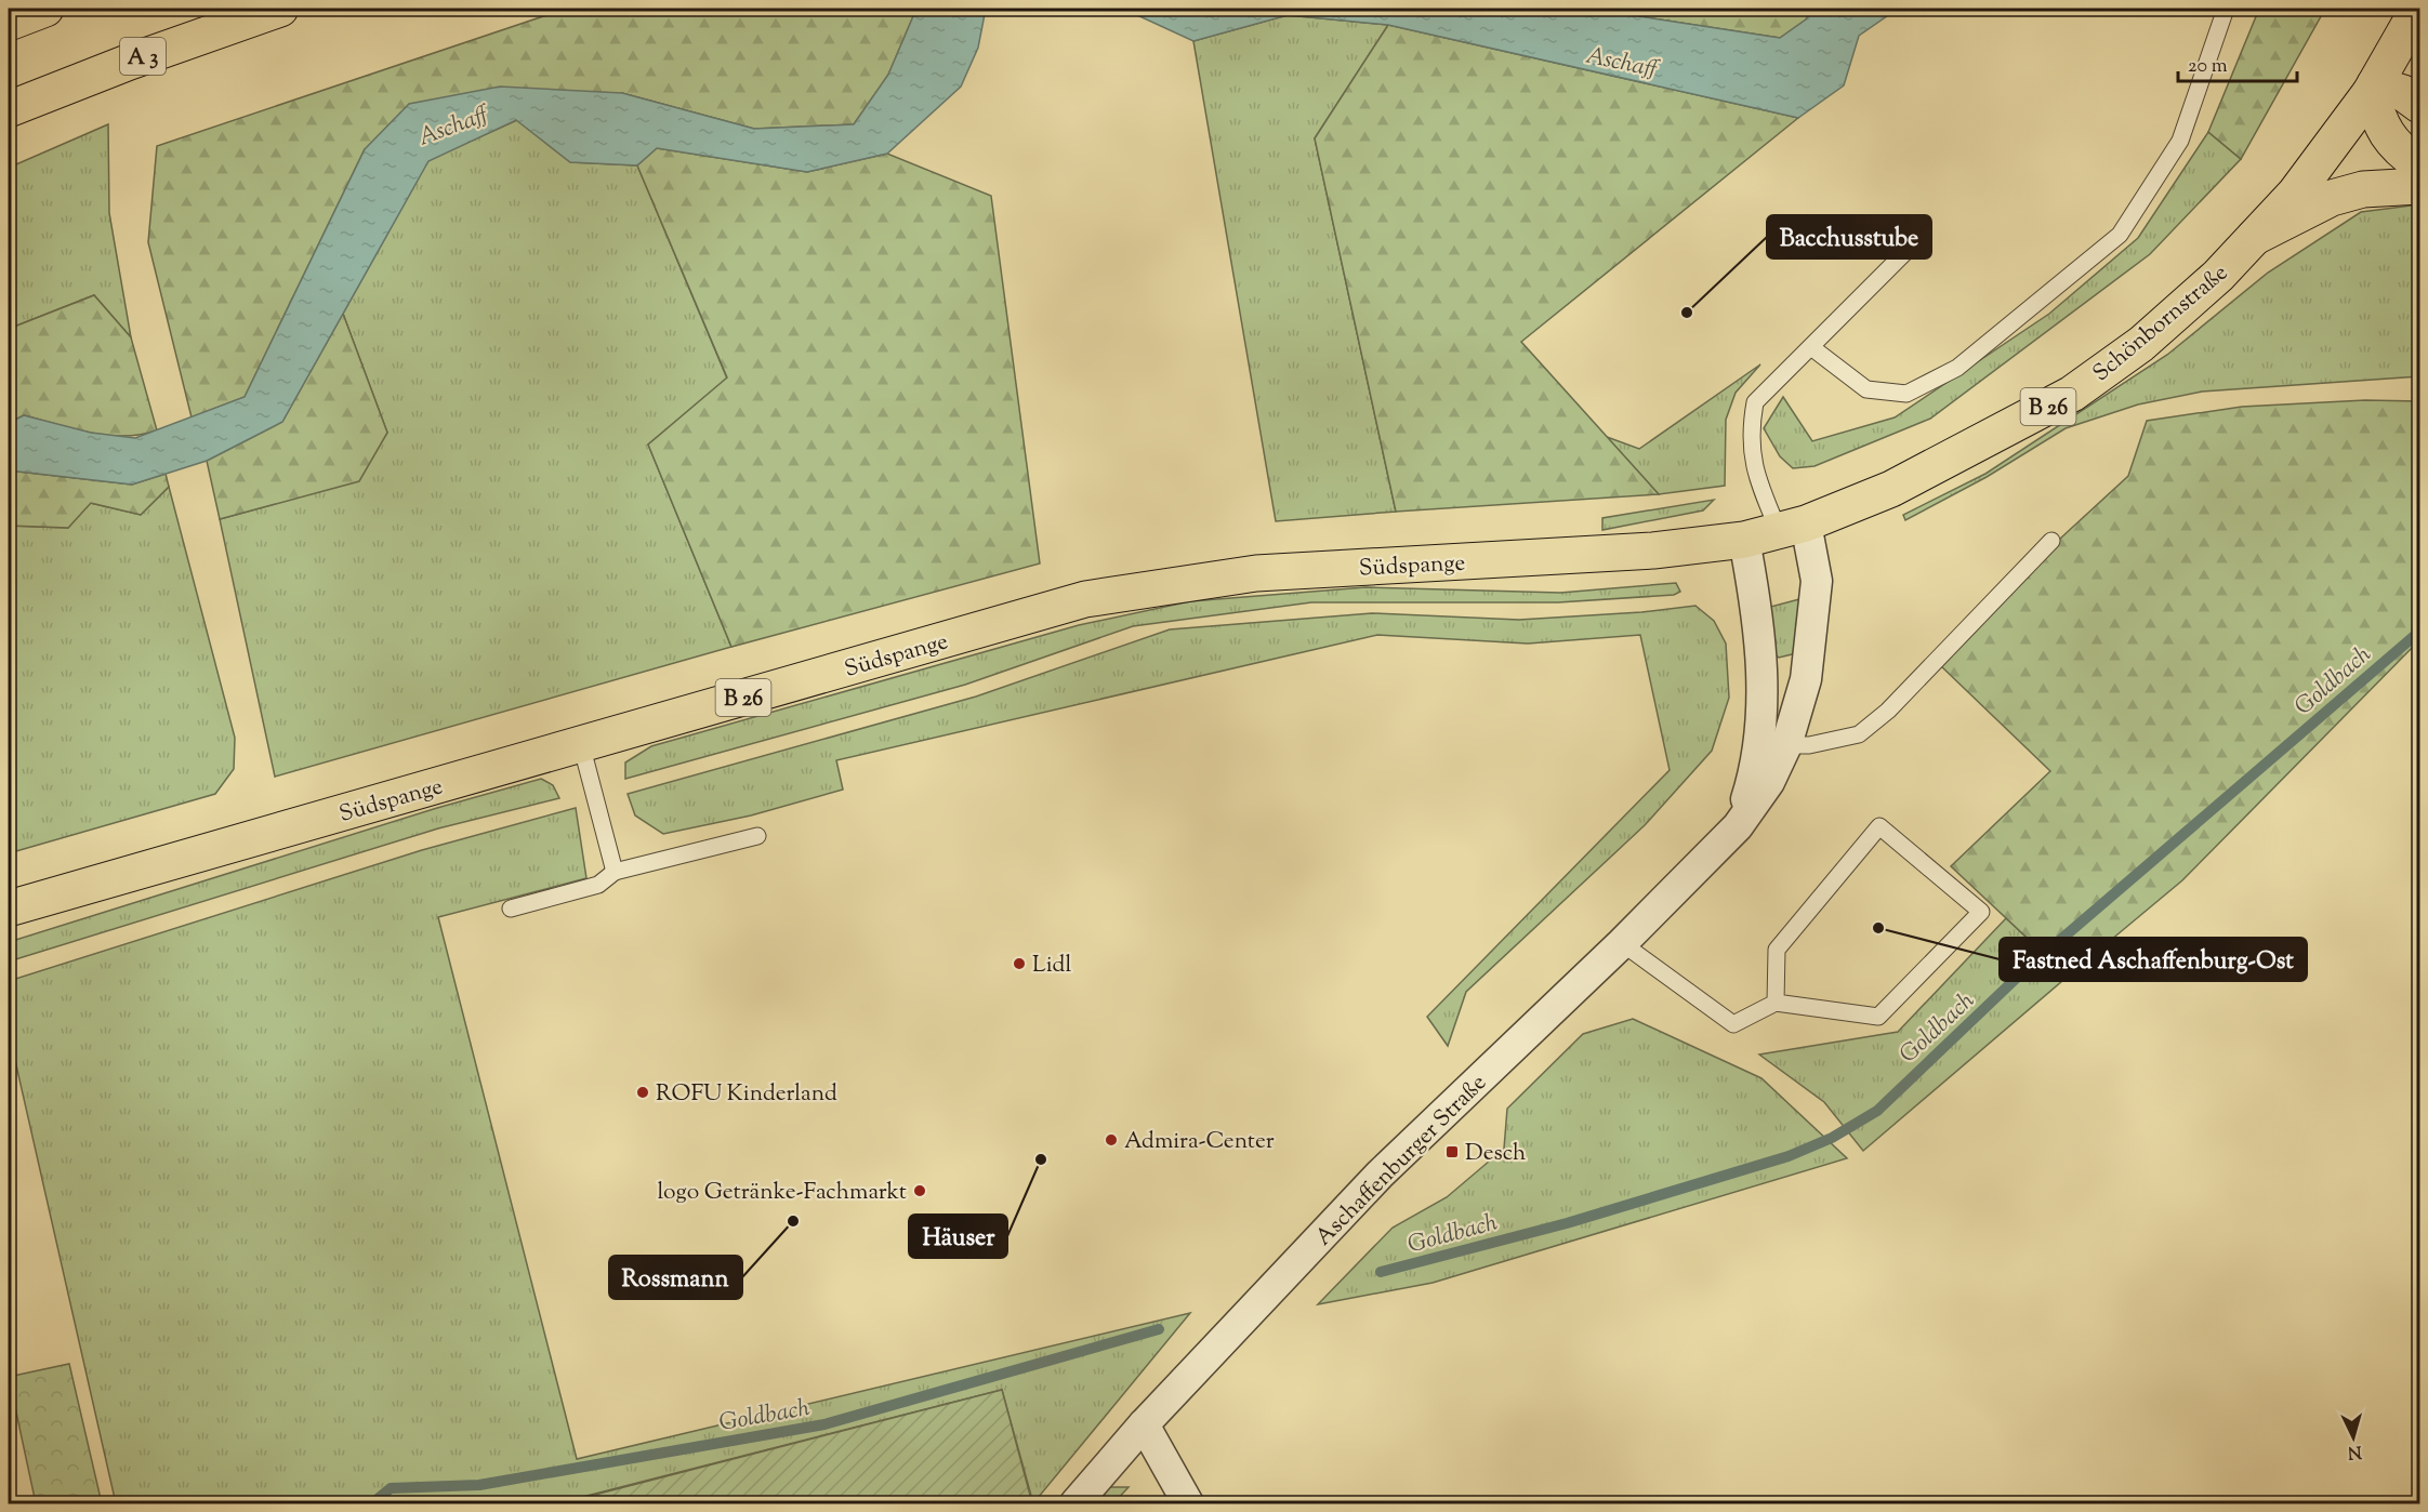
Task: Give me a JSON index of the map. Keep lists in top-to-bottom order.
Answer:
{
  "streets": {
    "main road": [
      "A 3",
      "Schönbornstraße",
      "B 26",
      "Südspange"
    ],
    "street": ["Aschaffenburger Straße"]
  },
  "crossings": [
    ["Schönbornstraße", "Südspange"],
    ["Schönbornstraße", "Aschaffenburger Straße"],
    ["Südspange", "Aschaffenburger Straße"]
  ],
  "water": ["Aschaff", "Goldbach"],
  "places": {
    "other": [
      "Bacchusstube",
      "Fastned Aschaffenburg-Ost",
      "Lidl",
      "ROFU Kinderland",
      "Admira-Center",
      "Häuser",
      "logo Getränke-Fachmarkt",
      "Rossmann"
    ],
    "transit": ["Desch"]
  },
  "scale_bar": "20 m",
  "north": "bottom"
}
